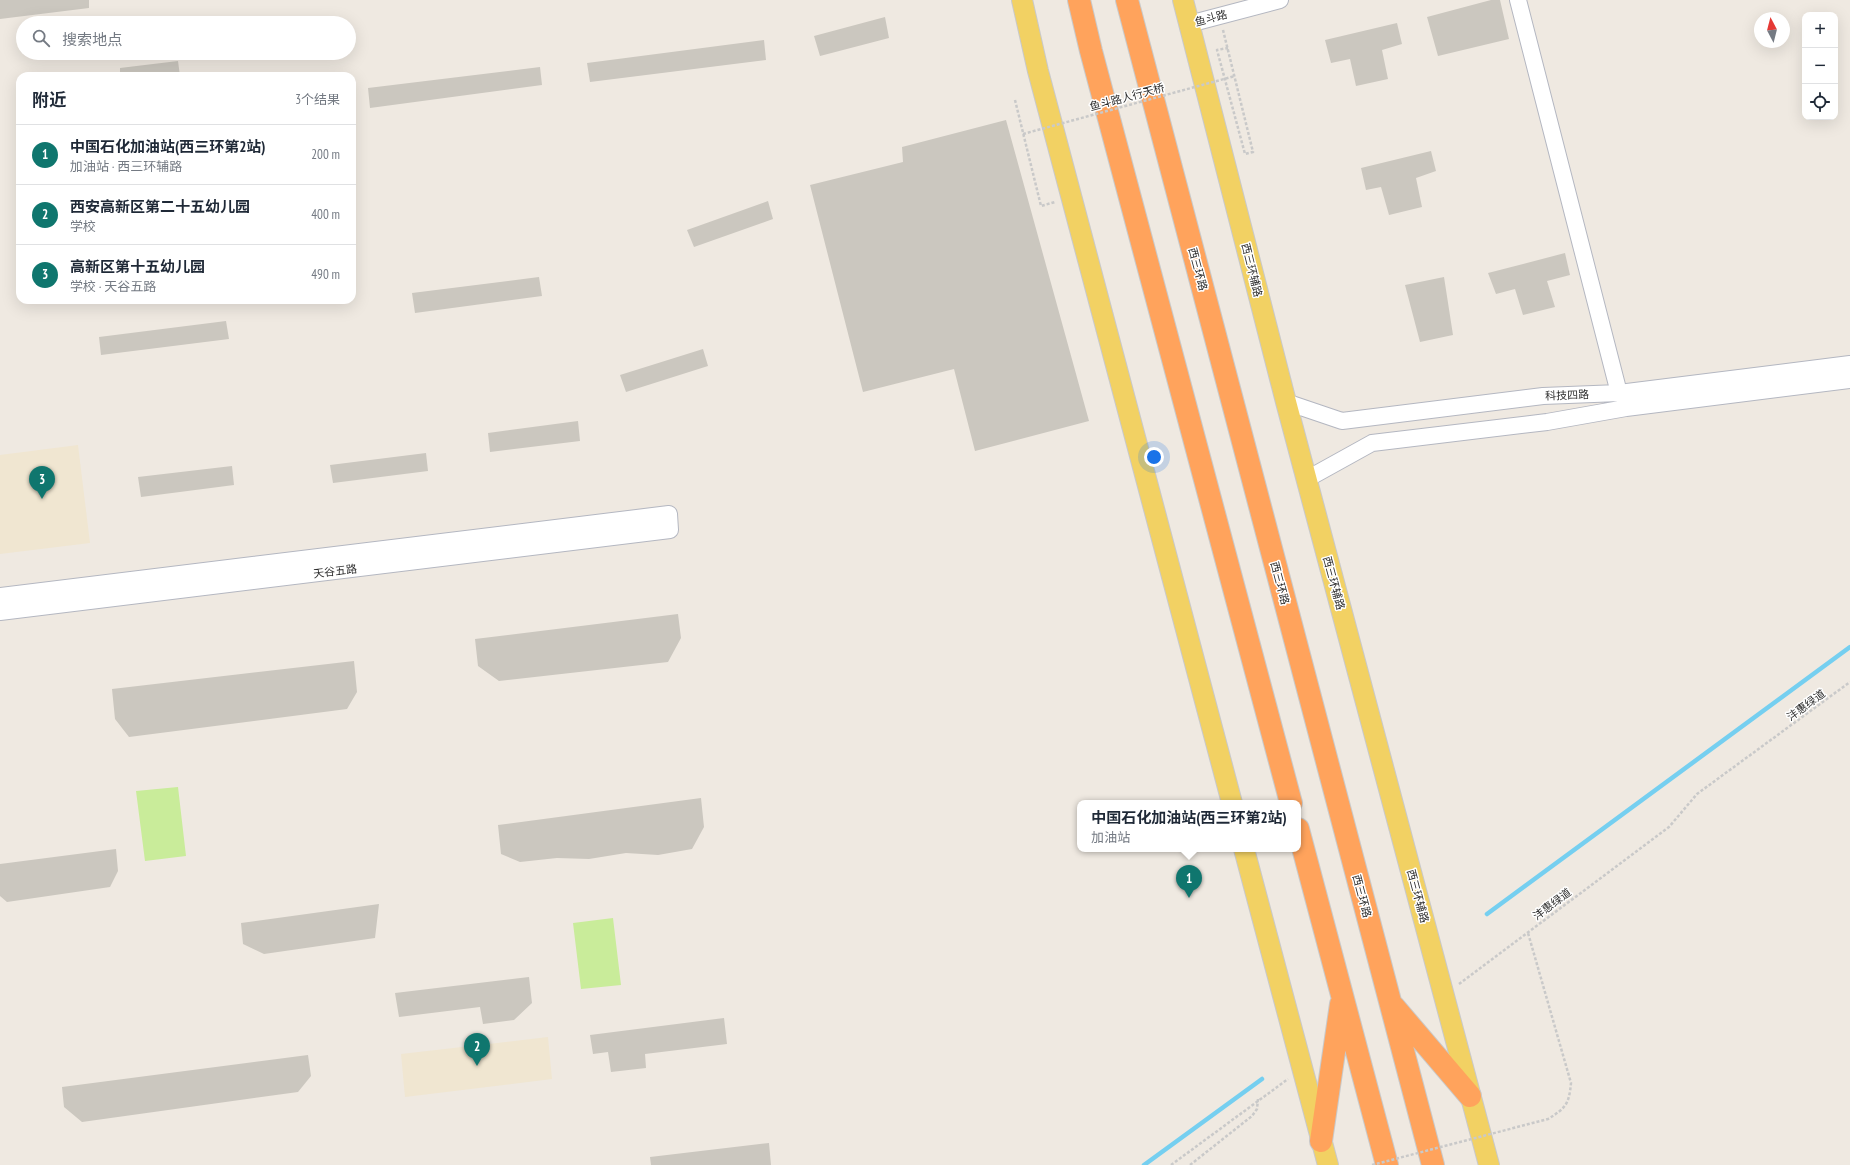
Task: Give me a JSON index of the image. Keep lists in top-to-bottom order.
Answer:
{
  "streets": {
    "highway": ["西三环路"],
    "main road": ["西三环辅路"],
    "street": ["鱼斗路", "科技四路", "天谷五路"],
    "path": ["鱼斗路人行天桥", "沣惠绿道"]
  },
  "crossings": [
    ["鱼斗路", "西三环辅路"],
    ["西三环辅路", "科技四路"]
  ],
  "north": "top",
  "page": {
    "map_buttons": ["+", "−"],
    "search": "搜索地点",
    "heading": ["附近", "3个结果"],
    "list": [
      {
        "mark": "1",
        "name": "中国石化加油站(西三环第2站)",
        "note": "加油站 · 西三环辅路",
        "value": "200 m"
      },
      {
        "mark": "2",
        "name": "西安高新区第二十五幼儿园",
        "note": "学校",
        "value": "400 m"
      },
      {
        "mark": "3",
        "name": "高新区第十五幼儿园",
        "note": "学校 · 天谷五路",
        "value": "490 m"
      }
    ],
    "pins": ["3", "1", "2"],
    "popup": ["中国石化加油站(西三环第2站)", "加油站"]
  }
}
